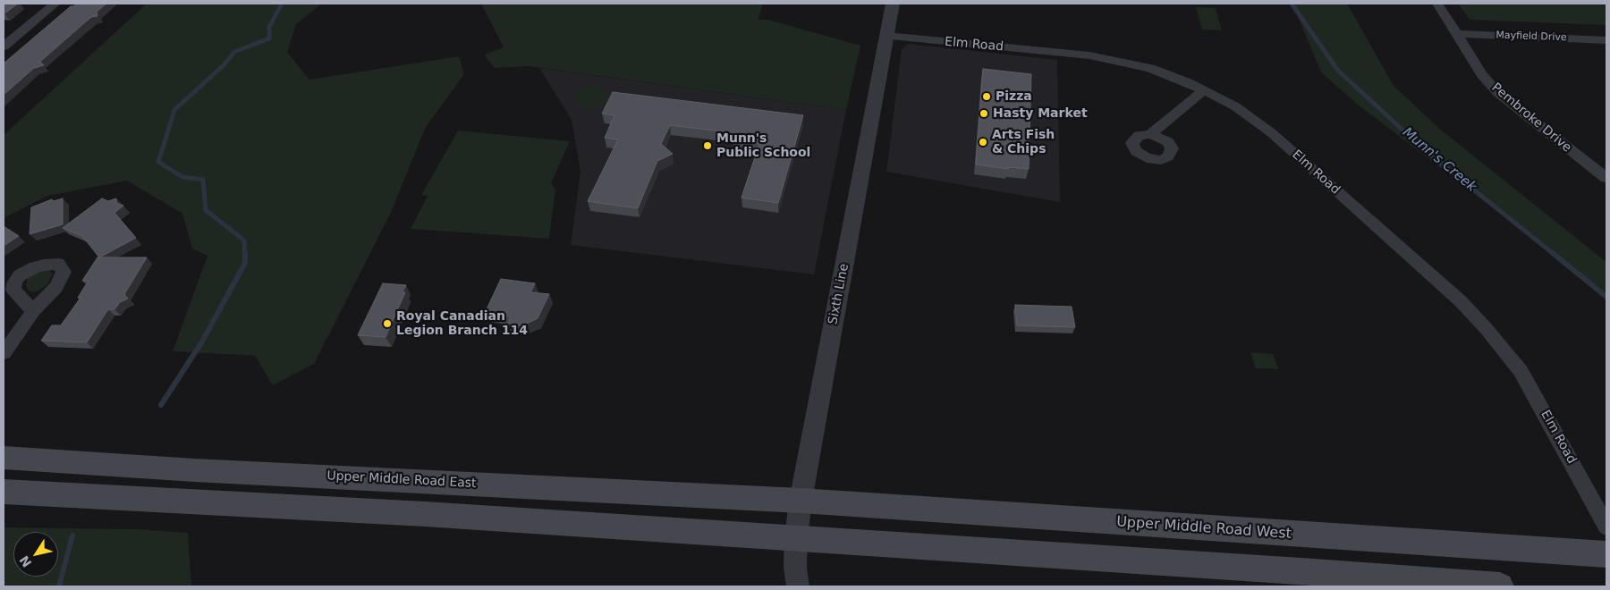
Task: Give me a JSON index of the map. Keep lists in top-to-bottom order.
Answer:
{
  "streets": {
    "main road": ["Upper Middle Road East", "Upper Middle Road West"],
    "street": [
      "Mayfield Drive",
      "Elm Road",
      "Pembroke Drive",
      "Sixth Line"
    ]
  },
  "crossings": [
    ["Mayfield Drive", "Pembroke Drive"],
    ["Elm Road", "Sixth Line"],
    ["Sixth Line", "Upper Middle Road East"],
    ["Sixth Line", "Upper Middle Road West"],
    ["Upper Middle Road East", "Upper Middle Road West"]
  ],
  "water": ["Munn's Creek"],
  "places": [
    "Pizza",
    "Hasty Market",
    "Arts Fish & Chips",
    "Munn's Public School",
    "Royal Canadian Legion Branch 114"
  ],
  "north": "bottom left"
}
